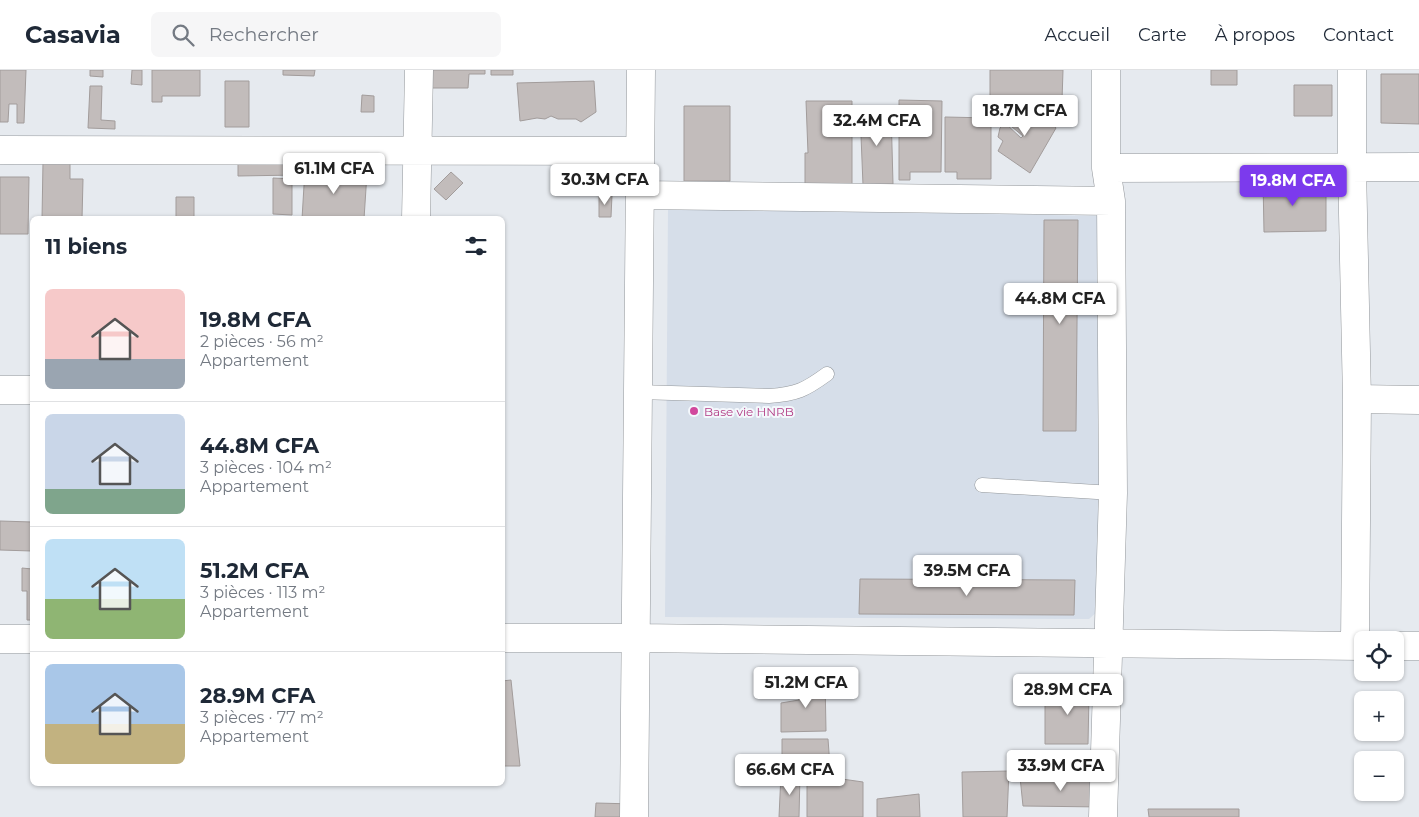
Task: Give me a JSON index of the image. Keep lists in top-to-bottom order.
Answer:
{
  "places": ["Base vie HNRB"],
  "page": {
    "header": "Casavia",
    "search": "Rechercher",
    "nav": [
      "Accueil",
      "Carte",
      "À propos",
      "Contact"
    ],
    "price": [
      "18.7M CFA",
      "32.4M CFA",
      "61.1M CFA",
      "30.3M CFA",
      "19.8M CFA",
      "44.8M CFA",
      "39.5M CFA",
      "51.2M CFA",
      "28.9M CFA",
      "33.9M CFA",
      "66.6M CFA"
    ],
    "heading": "11 biens",
    "list": [
      {
        "name": "19.8M CFA",
        "note": "2 pièces · 56 m² · Appartement"
      },
      {
        "name": "44.8M CFA",
        "note": "3 pièces · 104 m² · Appartement"
      },
      {
        "name": "51.2M CFA",
        "note": "3 pièces · 113 m² · Appartement"
      },
      {
        "name": "28.9M CFA",
        "note": "3 pièces · 77 m² · Appartement"
      }
    ],
    "map_buttons": ["+", "−"]
  }
}
